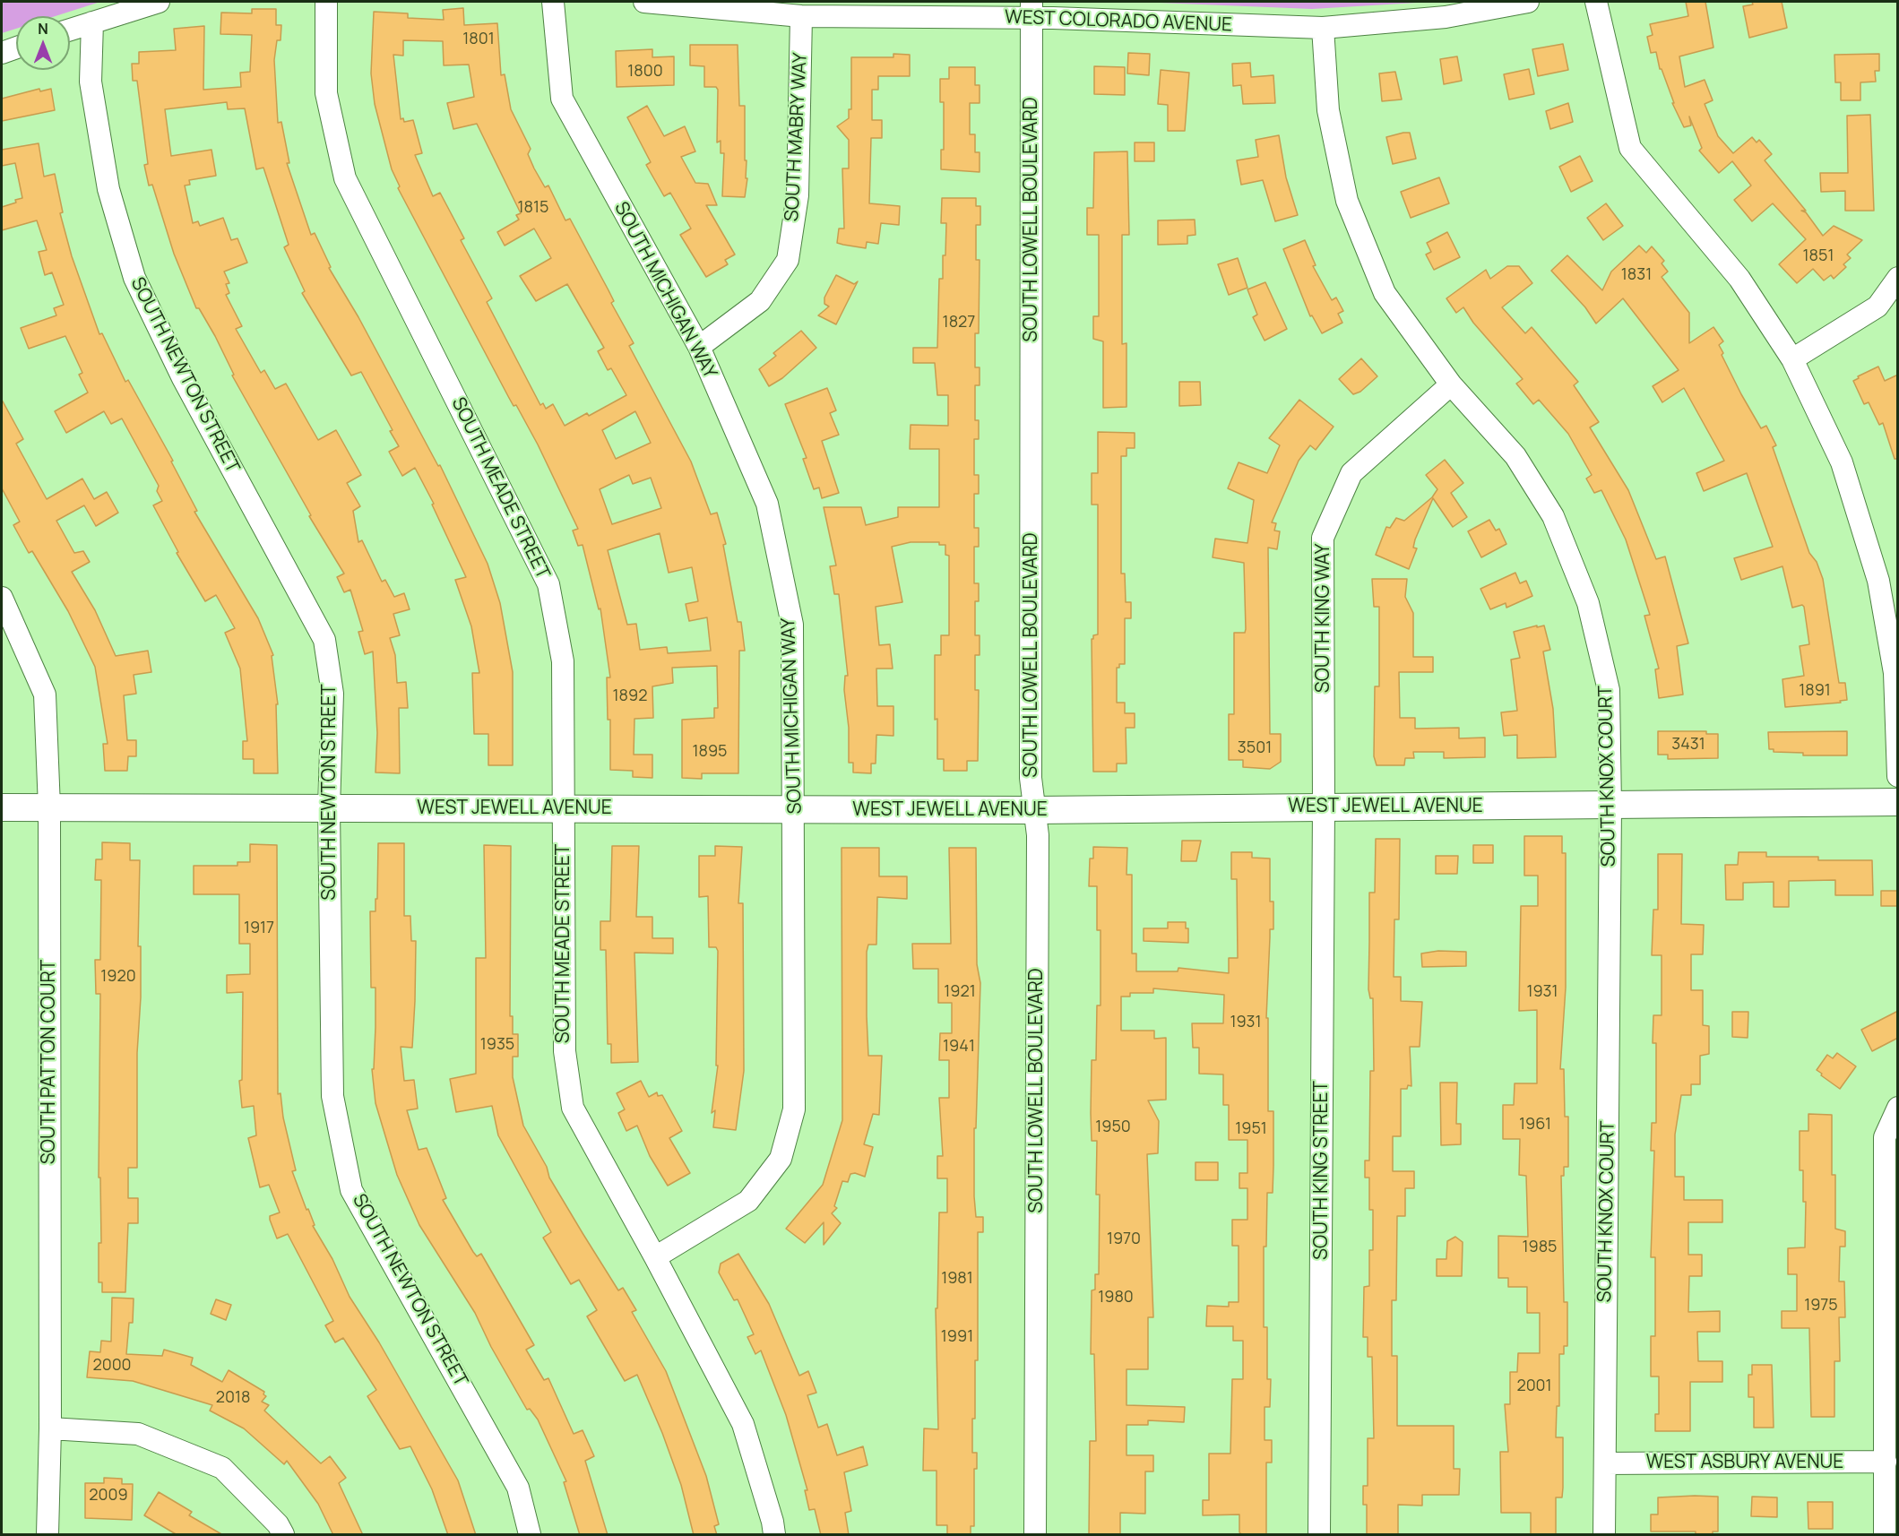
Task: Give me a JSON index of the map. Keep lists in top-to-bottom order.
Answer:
{
  "streets": {
    "main road": ["WEST JEWELL AVENUE"],
    "street": [
      "WEST COLORADO AVENUE",
      "SOUTH MABRY WAY",
      "SOUTH LOWELL BOULEVARD",
      "SOUTH MICHIGAN WAY",
      "SOUTH NEWTON STREET",
      "SOUTH MEADE STREET",
      "SOUTH KING WAY",
      "SOUTH KNOX COURT",
      "SOUTH PATTON COURT",
      "SOUTH KING STREET",
      "WEST ASBURY AVENUE"
    ]
  },
  "crossings": [
    ["WEST COLORADO AVENUE", "SOUTH MABRY WAY"],
    ["WEST COLORADO AVENUE", "SOUTH LOWELL BOULEVARD"],
    ["WEST COLORADO AVENUE", "SOUTH KNOX COURT"],
    ["SOUTH MABRY WAY", "SOUTH MICHIGAN WAY"],
    ["SOUTH LOWELL BOULEVARD", "WEST JEWELL AVENUE"],
    ["SOUTH MICHIGAN WAY", "SOUTH MEADE STREET"],
    ["SOUTH MICHIGAN WAY", "WEST JEWELL AVENUE"],
    ["SOUTH NEWTON STREET", "WEST JEWELL AVENUE"],
    ["SOUTH MEADE STREET", "WEST JEWELL AVENUE"],
    ["SOUTH KING WAY", "SOUTH KNOX COURT"],
    ["SOUTH KING WAY", "WEST JEWELL AVENUE"],
    ["SOUTH KING WAY", "SOUTH KING STREET"],
    ["SOUTH KNOX COURT", "WEST JEWELL AVENUE"],
    ["SOUTH KNOX COURT", "WEST ASBURY AVENUE"],
    ["WEST JEWELL AVENUE", "SOUTH PATTON COURT"],
    ["WEST JEWELL AVENUE", "SOUTH KING STREET"]
  ],
  "house_numbers": [
    "1801",
    "1800",
    "1815",
    "1851",
    "1831",
    "1827",
    "1891",
    "1892",
    "3431",
    "3501",
    "1895",
    "1917",
    "1920",
    "1921",
    "1931",
    "1931",
    "1935",
    "1941",
    "1961",
    "1950",
    "1951",
    "1970",
    "1985",
    "1981",
    "1980",
    "1975",
    "1991",
    "2000",
    "2001",
    "2018",
    "2009"
  ],
  "north": "top"
}
